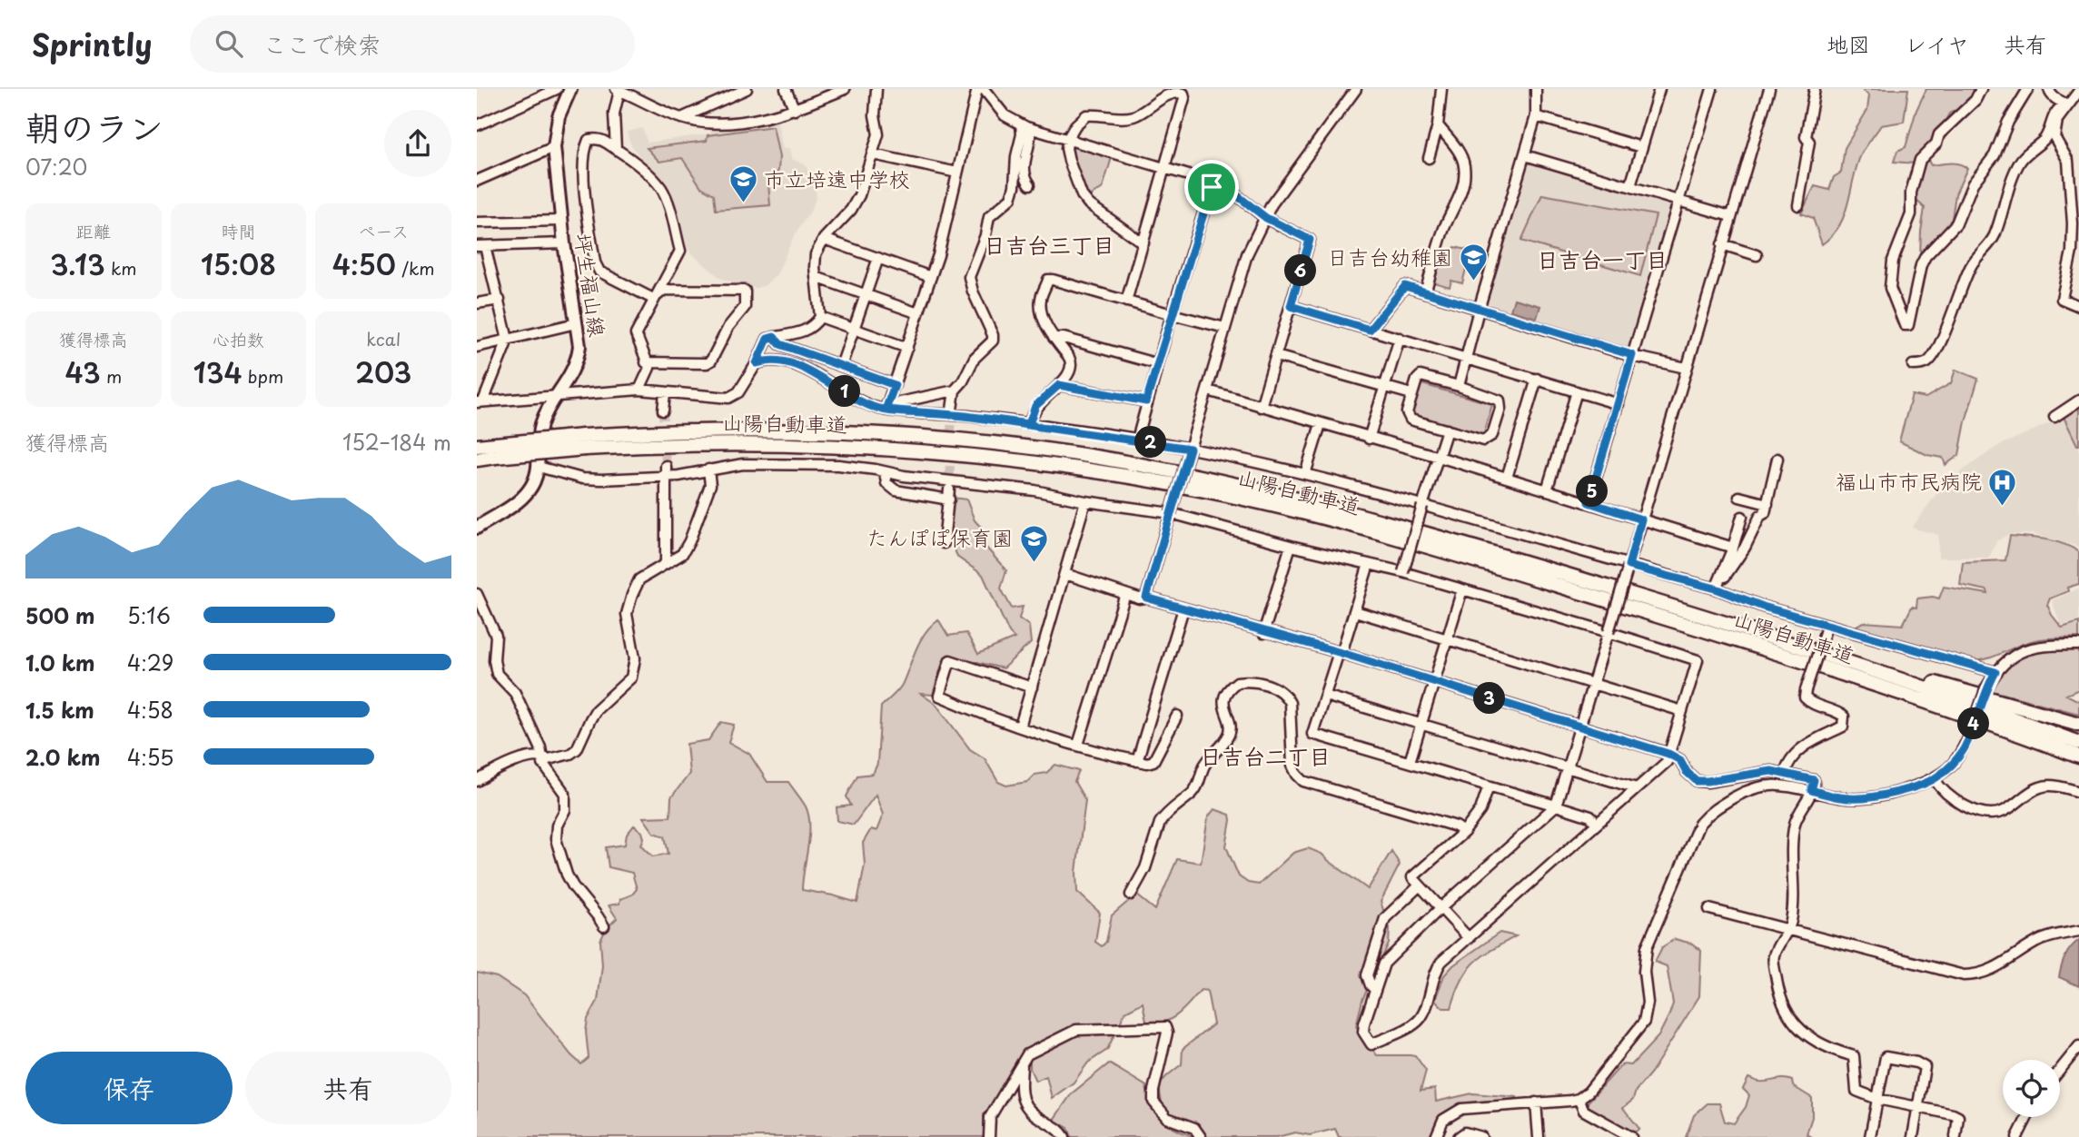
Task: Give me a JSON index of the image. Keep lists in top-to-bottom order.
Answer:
{
  "streets": {
    "highway": ["山陽自動車道"],
    "main road": ["坪生福山線"]
  },
  "districts": ["日吉台三丁目", "日吉台一丁目", "日吉台二丁目"],
  "places": {
    "school or university": ["市立培遠中学校", "日吉台幼稚園", "たんぽぽ保育園"],
    "hospital": ["福山市市民病院"]
  },
  "page": {
    "header": "Sprintly",
    "search": "ここで検索",
    "nav": ["地図", "レイヤ", "共有"],
    "heading": ["朝のラン", "07:20"],
    "stats": [
      ["距離", "3.13 km"],
      ["時間", "15:08"],
      ["ペース", "4:50 /km"],
      ["獲得標高", "43 m"],
      ["心拍数", "134 bpm"],
      ["kcal", "203"]
    ],
    "pins": [
      "6",
      "1",
      "2",
      "5",
      "3",
      "4"
    ],
    "chart": ["獲得標高", "152–184 m"],
    "list": [
      {
        "name": "500 m",
        "note": "5:16"
      },
      {
        "name": "1.0 km",
        "note": "4:29"
      },
      {
        "name": "1.5 km",
        "note": "4:58"
      },
      {
        "name": "2.0 km",
        "note": "4:55"
      }
    ],
    "buttons": ["保存", "共有"]
  }
}
